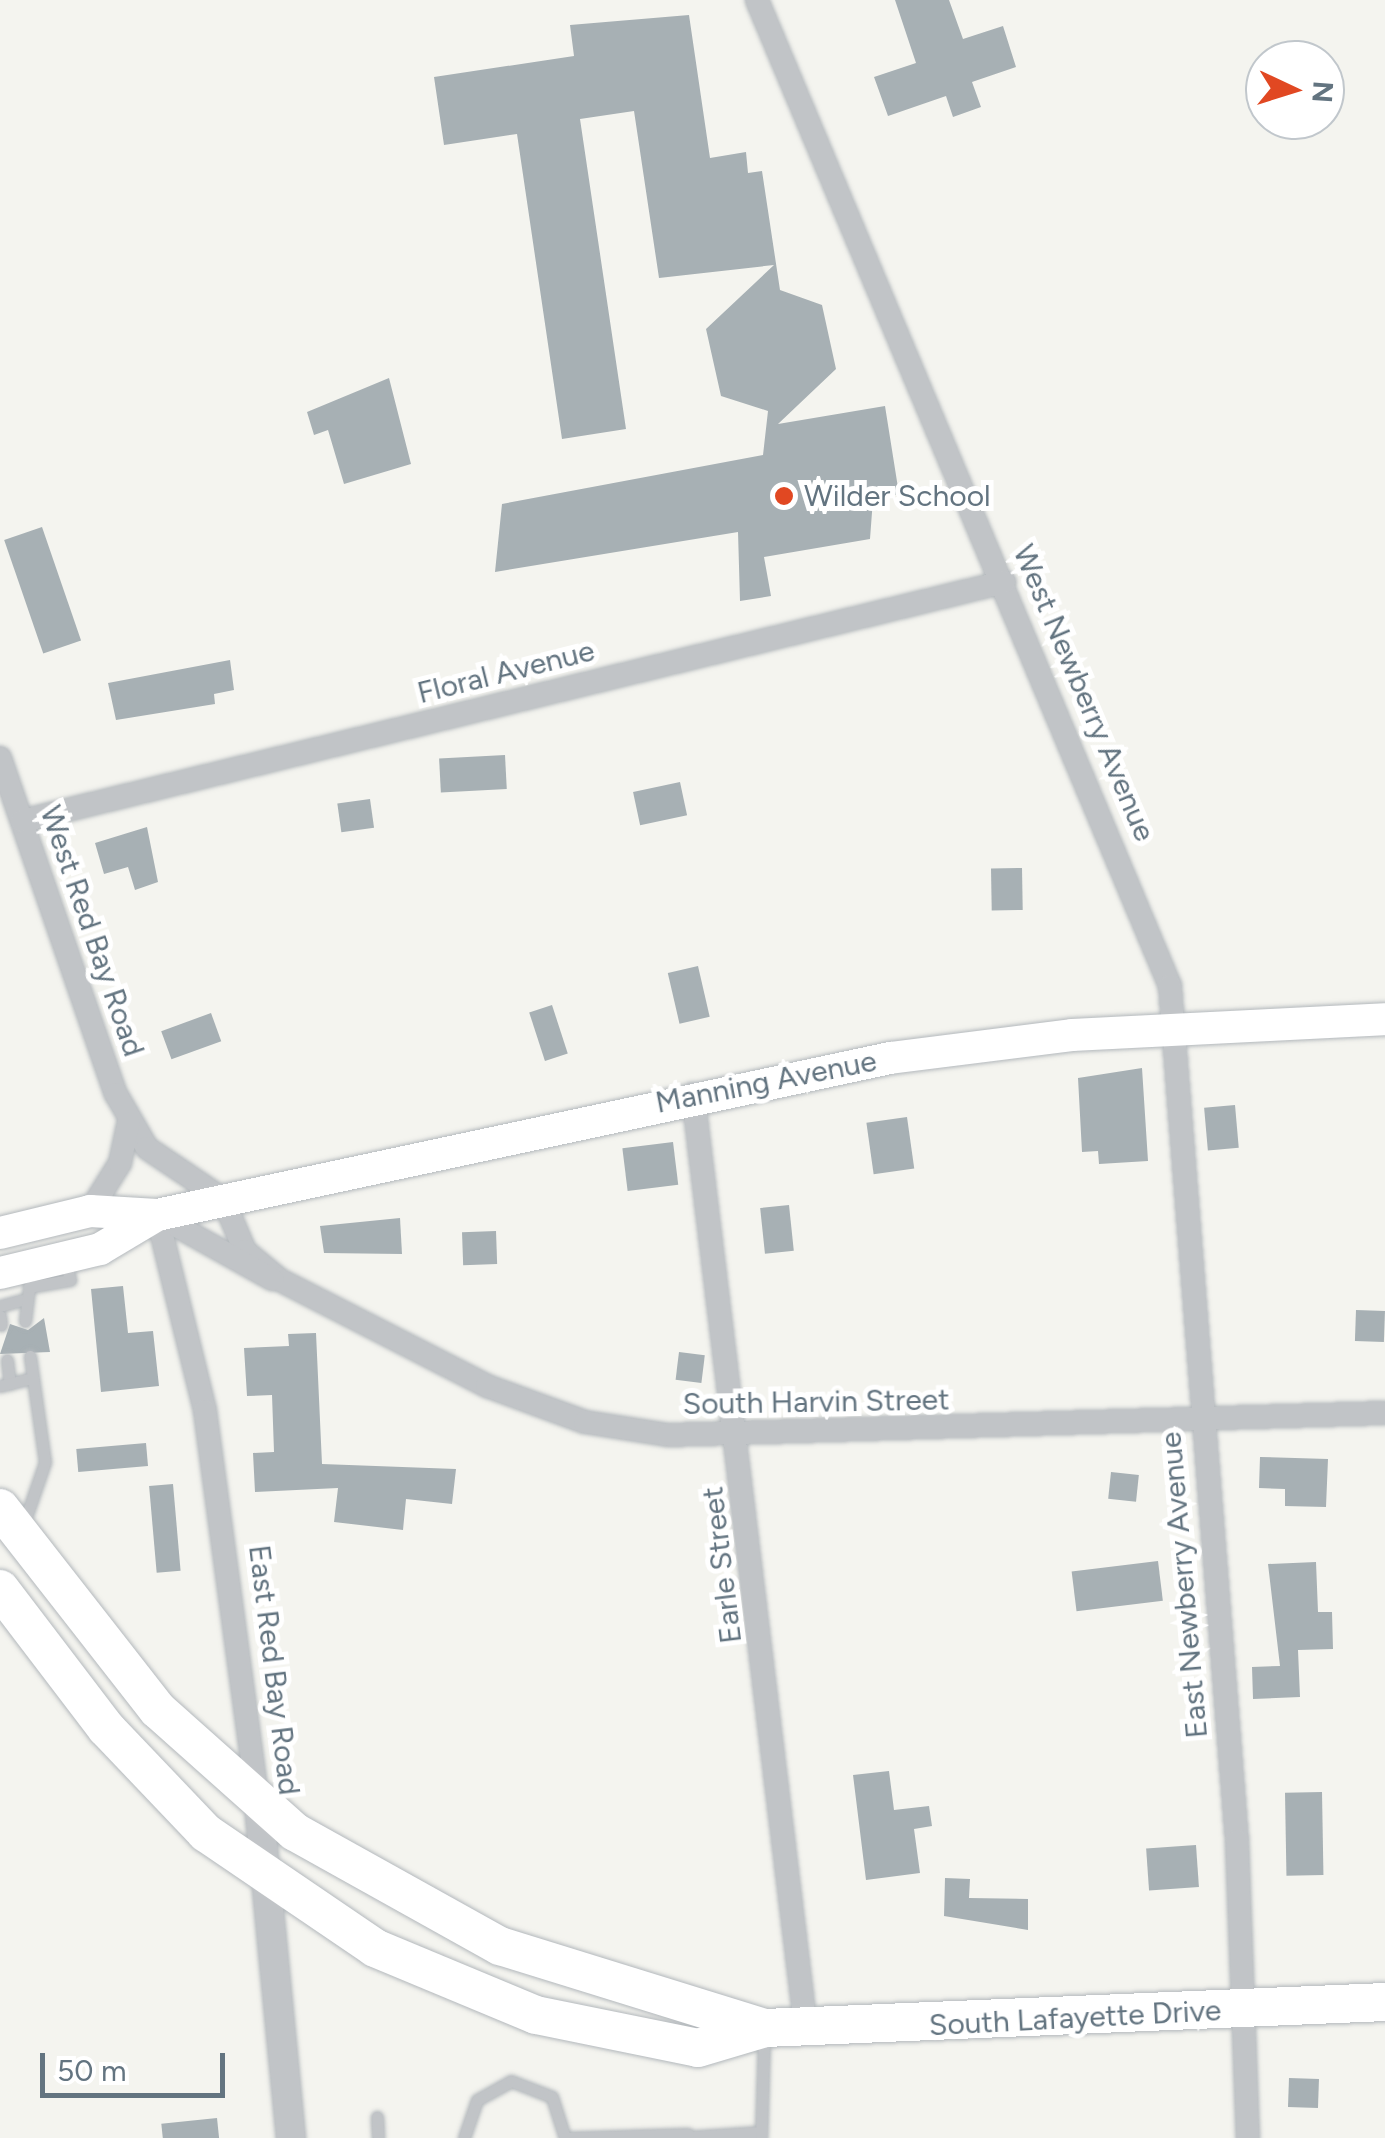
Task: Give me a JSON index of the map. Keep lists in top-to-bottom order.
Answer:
{
  "streets": {
    "main road": ["Manning Avenue", "South Lafayette Drive"],
    "street": [
      "Floral Avenue",
      "West Newberry Avenue",
      "West Red Bay Road",
      "South Harvin Street",
      "Earle Street",
      "East Newberry Avenue",
      "East Red Bay Road"
    ]
  },
  "crossings": [
    ["Floral Avenue", "West Newberry Avenue"],
    ["Floral Avenue", "West Red Bay Road"],
    ["West Newberry Avenue", "Manning Avenue"],
    ["West Newberry Avenue", "East Newberry Avenue"],
    ["West Red Bay Road", "Manning Avenue"],
    ["West Red Bay Road", "South Harvin Street"],
    ["Manning Avenue", "South Harvin Street"],
    ["Manning Avenue", "Earle Street"],
    ["Manning Avenue", "East Newberry Avenue"],
    ["Manning Avenue", "East Red Bay Road"],
    ["South Harvin Street", "Earle Street"],
    ["South Harvin Street", "East Newberry Avenue"],
    ["South Harvin Street", "East Red Bay Road"],
    ["Earle Street", "South Lafayette Drive"],
    ["East Newberry Avenue", "South Lafayette Drive"],
    ["East Red Bay Road", "South Lafayette Drive"]
  ],
  "places": ["Wilder School"],
  "scale_bar": "50 m",
  "north": "right"
}
